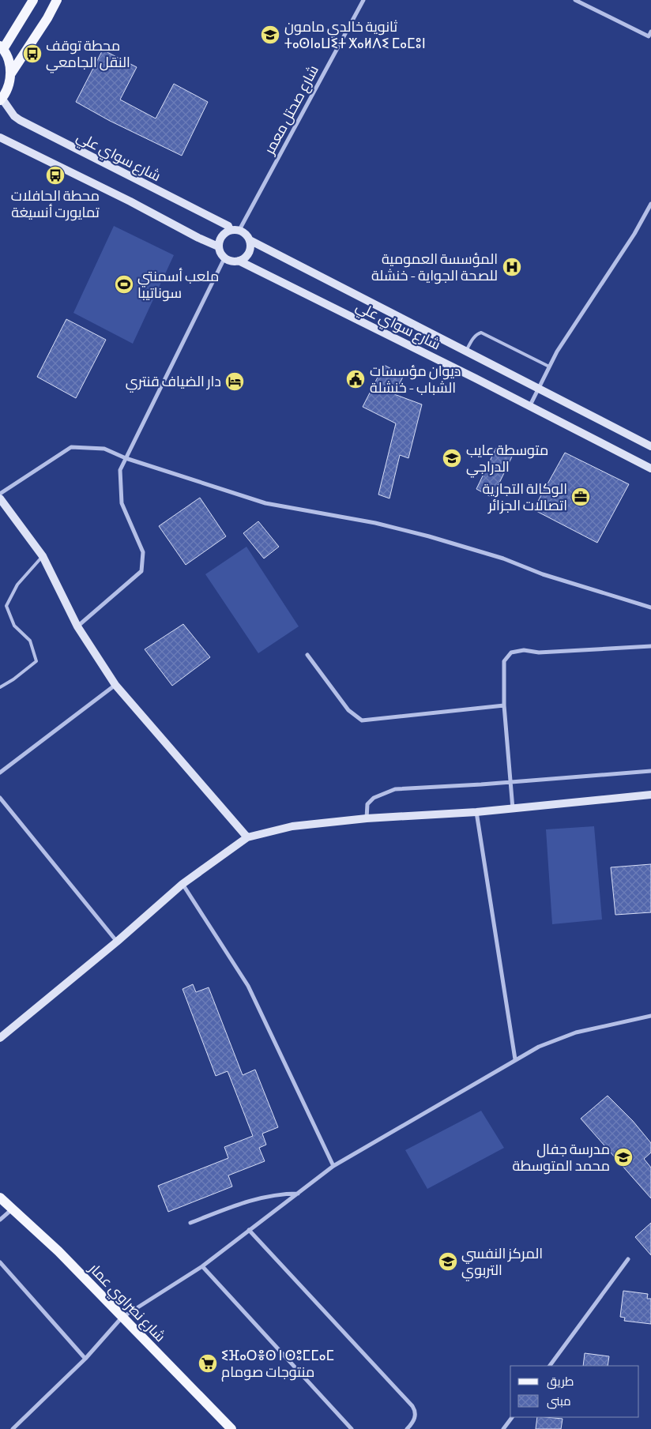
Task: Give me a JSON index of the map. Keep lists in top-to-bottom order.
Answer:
{
  "streets": {
    "main road": ["شارع سواي علي", "شارع نصراوي عمار"],
    "street": ["شارع صحتل معمر"]
  },
  "crossings": [
    ["شارع صحتل معمر", "شارع سواي علي"]
  ],
  "places": {
    "school or university": [
      "ثانوية خالدي مامون ⵜⴰⵙⵏⴰⵡⵉⵜ ⵅⴰⵍⴷⵉ ⵎⴰⵎⵓⵏ",
      "متوسطة عايب الدراجي",
      "مدرسة جفال محمد المتوسطة",
      "المركز النفسي التربوي"
    ],
    "bus stop": ["محطة توقف النقل الجامعي", "محطة الحافلات تمايورت أنسيغة"],
    "hospital": ["المؤسسة العمومية للصحة الجواية - خنشلة"],
    "sports": ["ملعب أسمنتي سوناتيبا"],
    "public building": ["ديوان مؤسسات الشباب - خنشلة"],
    "hotel": ["دار الضياف قنتري"],
    "office": ["الوكالة التجارية اتصالات الجزائر"],
    "supermarket": ["ⵉⴼⴰⵔⴻⵙ ⵏ ⵙⵓⵎⵎⴰⵎ منتوجات صومام"]
  },
  "legend": ["طريق", "مبنى"]
}
